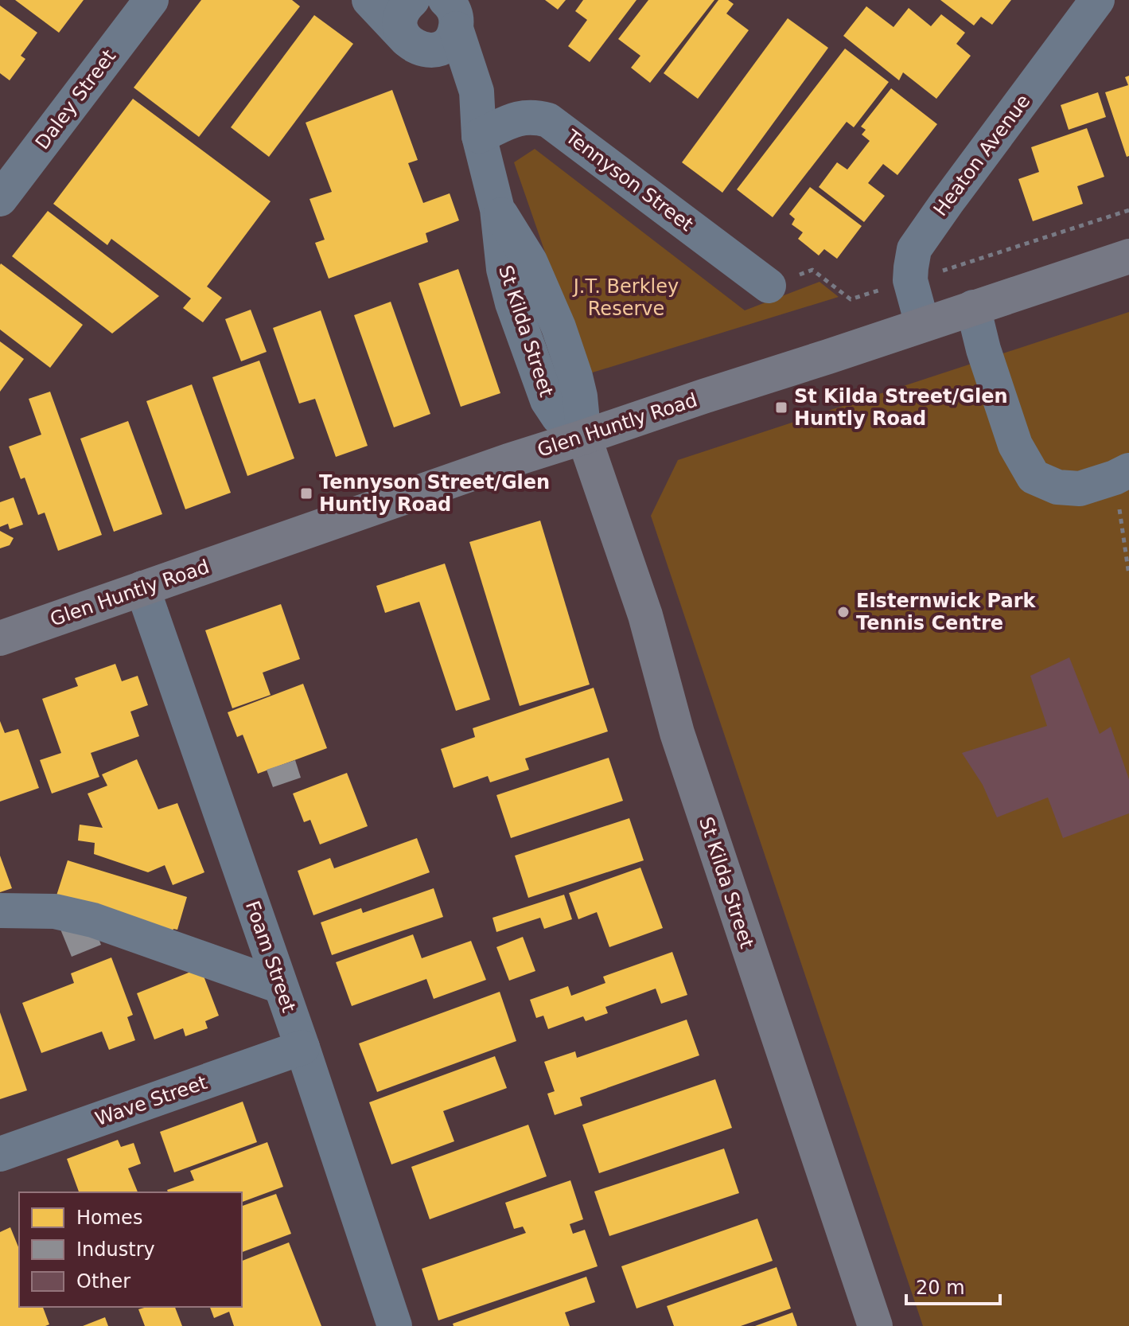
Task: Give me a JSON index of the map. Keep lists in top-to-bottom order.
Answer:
{
  "streets": {
    "main road": ["St Kilda Street", "Glen Huntly Road"],
    "street": [
      "Daley Street",
      "Heaton Avenue",
      "Tennyson Street",
      "Foam Street",
      "Wave Street"
    ]
  },
  "crossings": [
    ["Heaton Avenue", "Glen Huntly Road"],
    ["Tennyson Street", "St Kilda Street"],
    ["St Kilda Street", "Glen Huntly Road"],
    ["Glen Huntly Road", "Foam Street"],
    ["Foam Street", "Wave Street"]
  ],
  "parks": ["J.T. Berkley Reserve"],
  "places": {
    "transit": ["St Kilda Street/Glen Huntly Road", "Tennyson Street/Glen Huntly Road"],
    "other": ["Elsternwick Park Tennis Centre"]
  },
  "legend": ["Homes", "Industry", "Other"],
  "scale_bar": "20 m"
}
